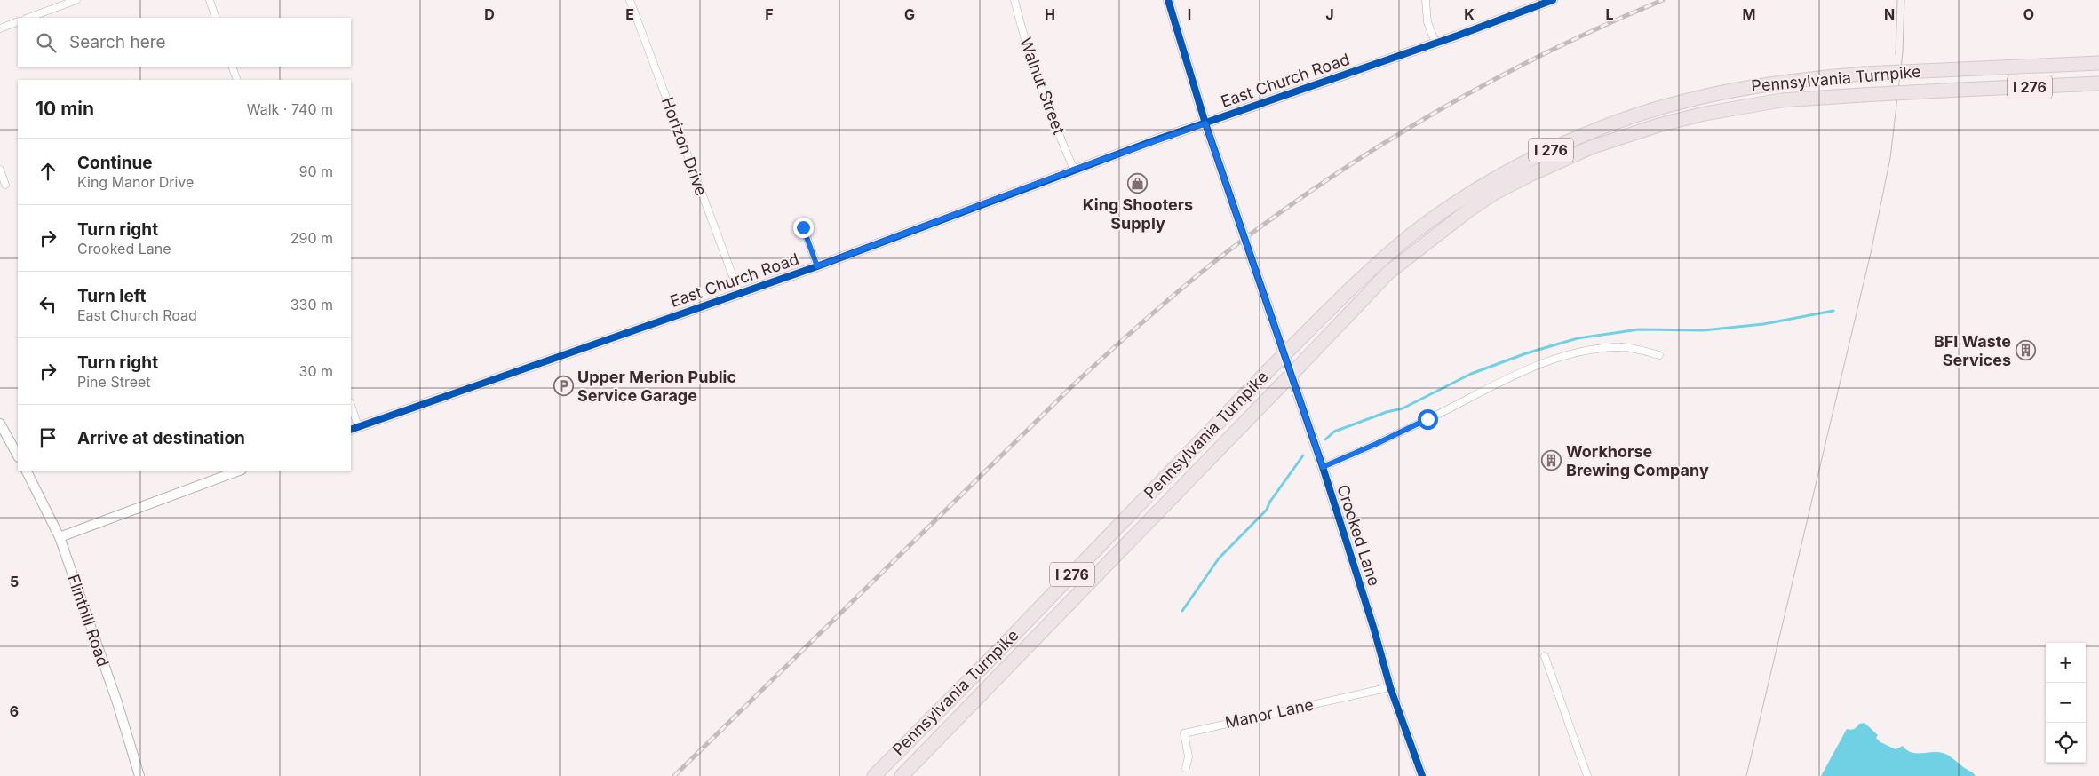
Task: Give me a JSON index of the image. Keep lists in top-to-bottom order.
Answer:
{
  "streets": {
    "highway": ["Pennsylvania Turnpike", "I 276"],
    "street": [
      "East Church Road",
      "Walnut Street",
      "Horizon Drive",
      "Crooked Lane",
      "Flinthill Road",
      "Manor Lane"
    ]
  },
  "crossings": [
    ["East Church Road", "Walnut Street"],
    ["East Church Road", "Horizon Drive"],
    ["East Church Road", "Crooked Lane"],
    ["Crooked Lane", "Manor Lane"]
  ],
  "places": {
    "shop": ["King Shooters Supply"],
    "building": ["BFI Waste Services", "Workhorse Brewing Company"],
    "parking": ["Upper Merion Public Service Garage"]
  },
  "page": {
    "search": "Search here",
    "heading": ["10 min", "Walk · 740 m"],
    "list": [
      ["Continue", "King Manor Drive", "90 m"],
      ["Turn right", "Crooked Lane", "290 m"],
      ["Turn left", "East Church Road", "330 m"],
      ["Turn right", "Pine Street", "30 m"],
      "Arrive at destination"
    ],
    "map_buttons": ["+", "−"]
  },
  "grid": {
    "columns": [
      "D",
      "E",
      "F",
      "G",
      "H",
      "I",
      "J",
      "K",
      "L",
      "M",
      "N",
      "O"
    ],
    "rows": ["5", "6"]
  }
}
